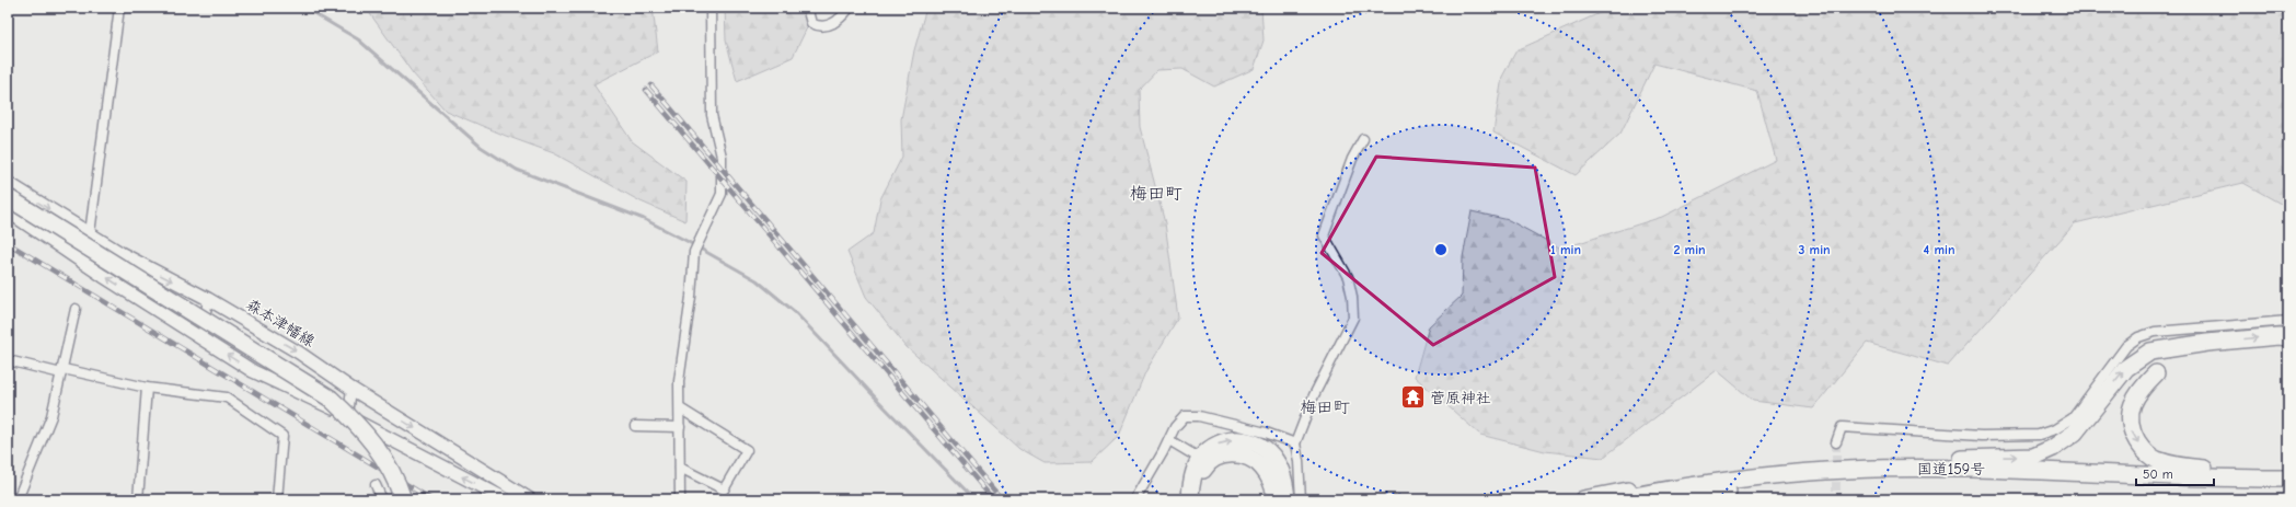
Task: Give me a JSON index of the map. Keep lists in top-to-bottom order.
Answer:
{
  "streets": {
    "highway": ["国道159号"],
    "main road": ["森本津幡線"]
  },
  "districts": ["梅田町", "梅田町"],
  "places": {
    "temple": ["菅原神社"]
  },
  "scale_bar": "50 m",
  "rings": [
    "1 min",
    "2 min",
    "3 min",
    "4 min"
  ]
}
